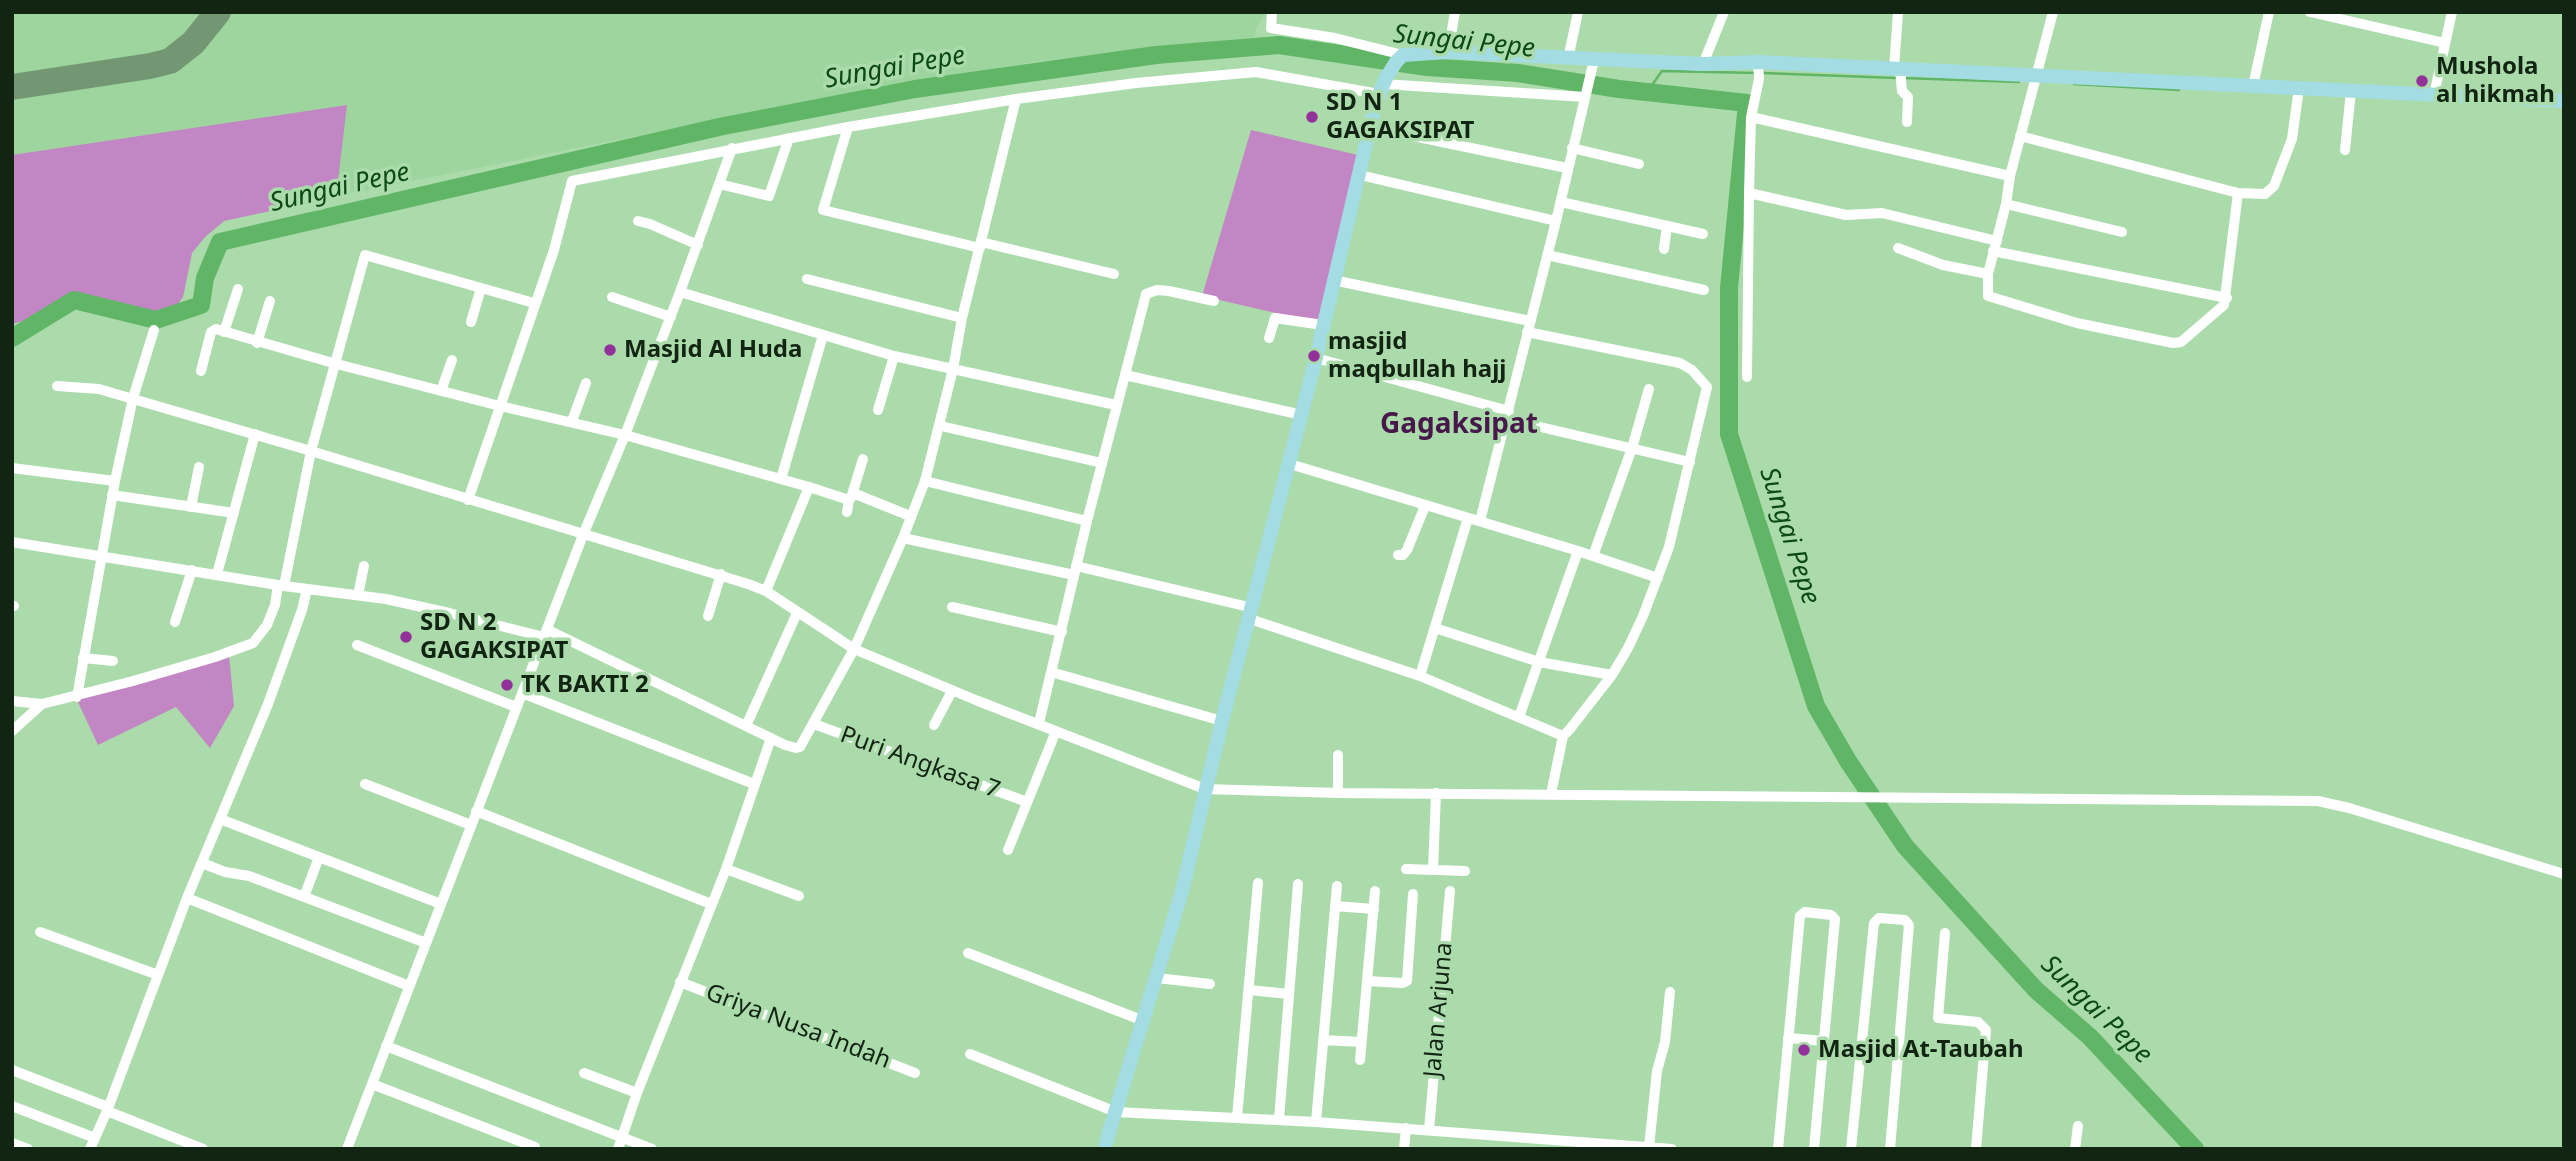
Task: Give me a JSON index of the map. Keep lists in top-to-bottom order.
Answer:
{
  "streets": {
    "street": ["Puri Angkasa 7", "Jalan Arjuna", "Griya Nusa Indah"]
  },
  "districts": ["Gagaksipat"],
  "water": ["Sungai Pepe"],
  "places": [
    "Mushola al hikmah",
    "SD N 1 GAGAKSIPAT",
    "Masjid Al Huda",
    "masjid maqbullah hajj",
    "SD N 2 GAGAKSIPAT",
    "TK BAKTI 2",
    "Masjid At-Taubah"
  ]
}
